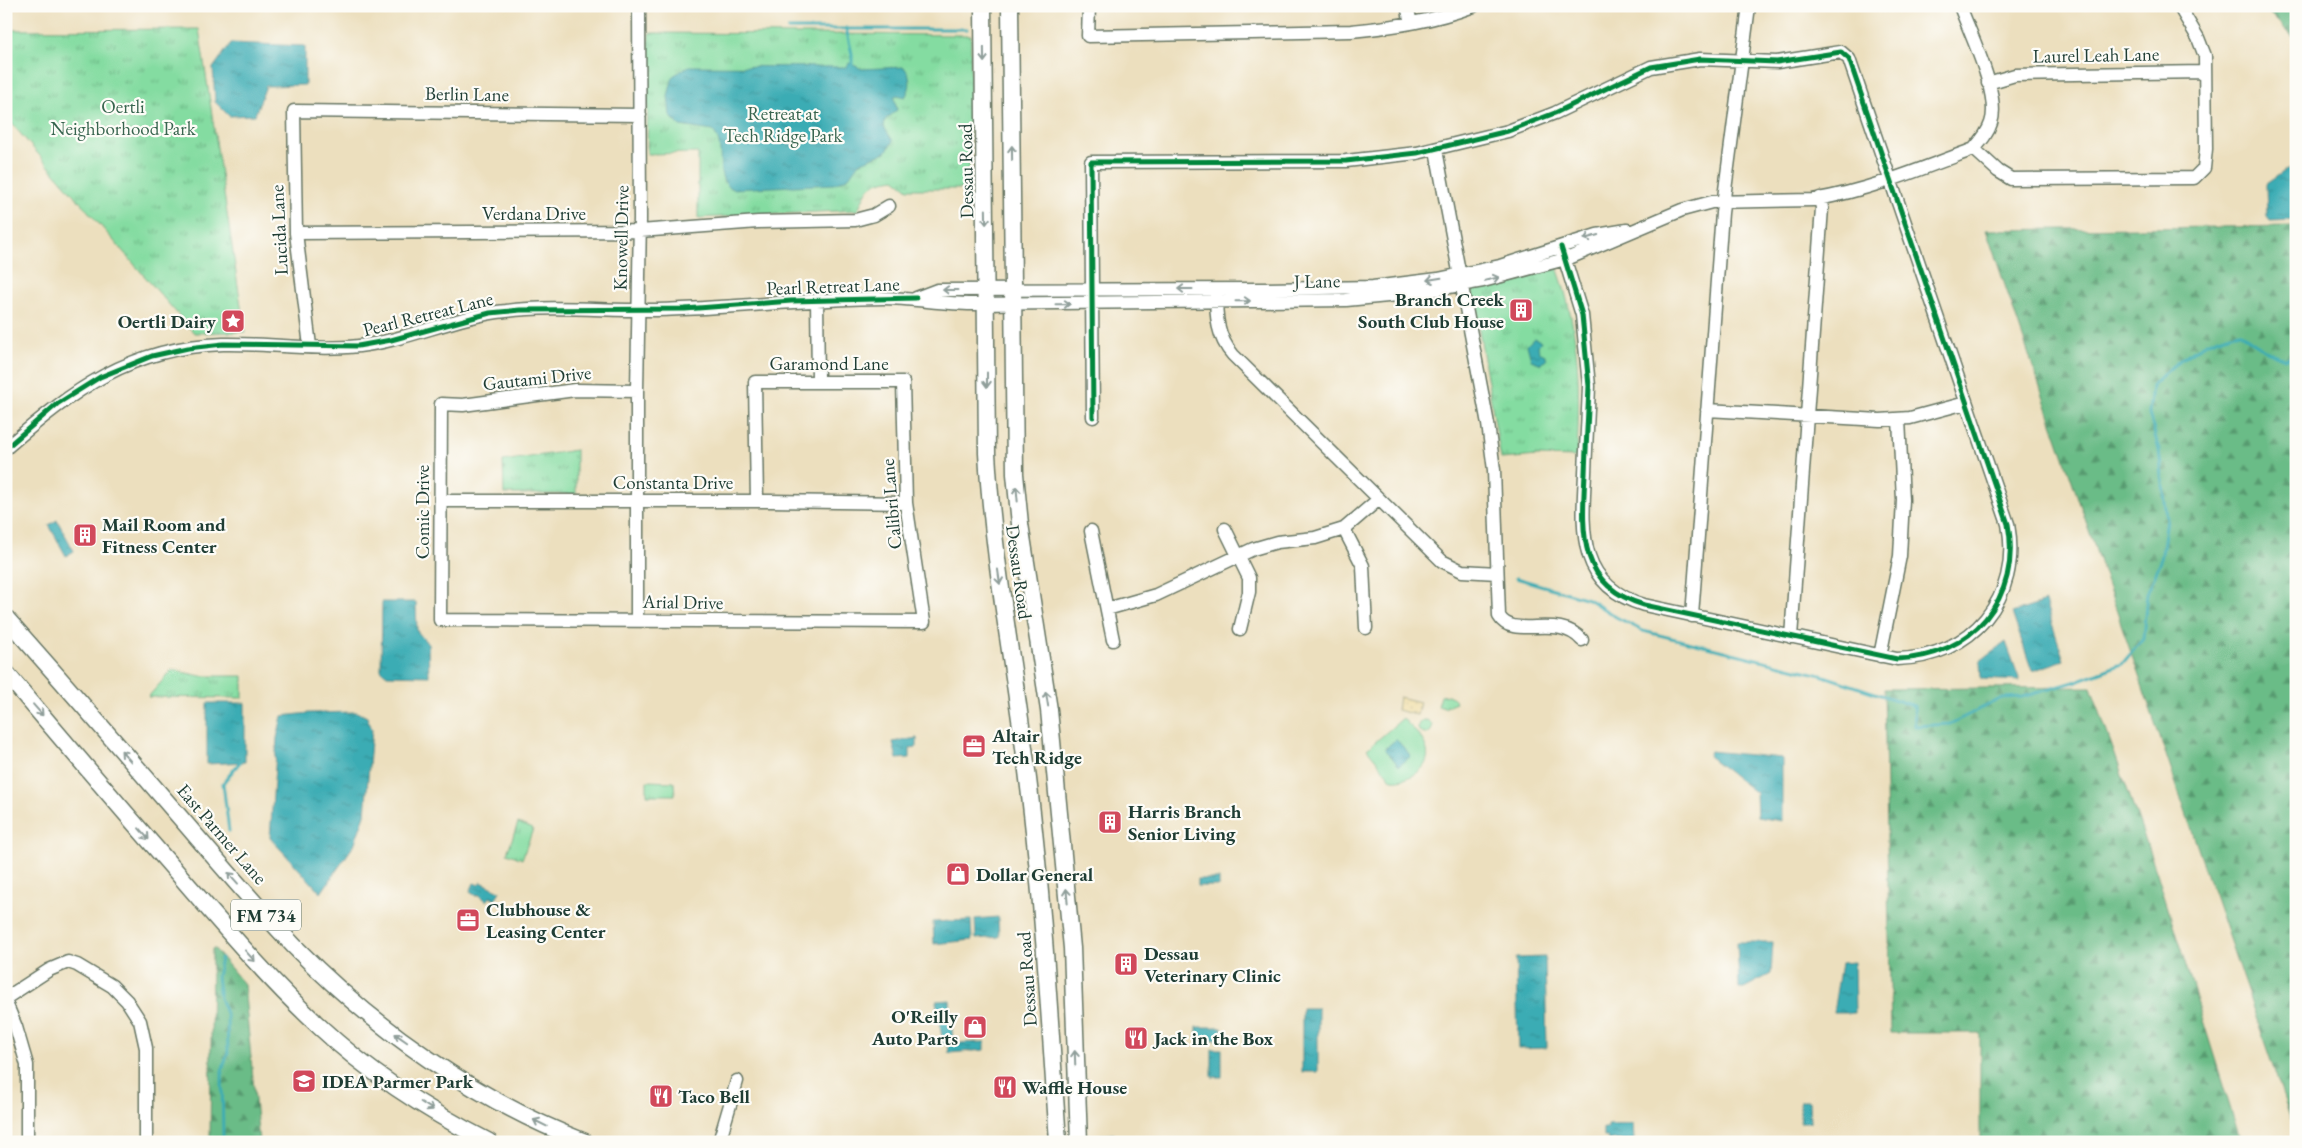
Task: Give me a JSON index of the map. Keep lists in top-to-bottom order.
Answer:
{
  "streets": {
    "main road": ["Dessau Road", "East Parmer Lane", "FM 734"],
    "street": [
      "Laurel Leah Lane",
      "Berlin Lane",
      "Verdana Drive",
      "Lucida Lane",
      "Knowell Drive",
      "J Lane",
      "Pearl Retreat Lane",
      "Garamond Lane",
      "Gautami Drive",
      "Constanta Drive",
      "Calibri Lane",
      "Comic Drive",
      "Arial Drive"
    ]
  },
  "crossings": [
    ["Berlin Lane", "Lucida Lane"],
    ["Berlin Lane", "Knowell Drive"],
    ["Dessau Road", "J Lane"],
    ["Dessau Road", "Pearl Retreat Lane"],
    ["Verdana Drive", "Lucida Lane"],
    ["Verdana Drive", "Knowell Drive"],
    ["Lucida Lane", "Pearl Retreat Lane"],
    ["Knowell Drive", "Pearl Retreat Lane"],
    ["Knowell Drive", "Gautami Drive"],
    ["Knowell Drive", "Constanta Drive"],
    ["Knowell Drive", "Arial Drive"],
    ["J Lane", "Pearl Retreat Lane"],
    ["Garamond Lane", "Constanta Drive"],
    ["Garamond Lane", "Calibri Lane"],
    ["Gautami Drive", "Comic Drive"],
    ["Constanta Drive", "Calibri Lane"],
    ["Constanta Drive", "Comic Drive"],
    ["Calibri Lane", "Arial Drive"],
    ["Comic Drive", "Arial Drive"]
  ],
  "parks": ["Oertli Neighborhood Park", "Retreat at Tech Ridge Park"],
  "places": {
    "building": [
      "Branch Creek South Club House",
      "Mail Room and Fitness Center",
      "Harris Branch Senior Living",
      "Dessau Veterinary Clinic"
    ],
    "place": ["Oertli Dairy"],
    "office": ["Altair Tech Ridge", "Clubhouse & Leasing Center"],
    "shop": ["Dollar General", "O'Reilly Auto Parts"],
    "restaurant": ["Jack in the Box", "Waffle House", "Taco Bell"],
    "school or university": ["IDEA Parmer Park"]
  }
}
